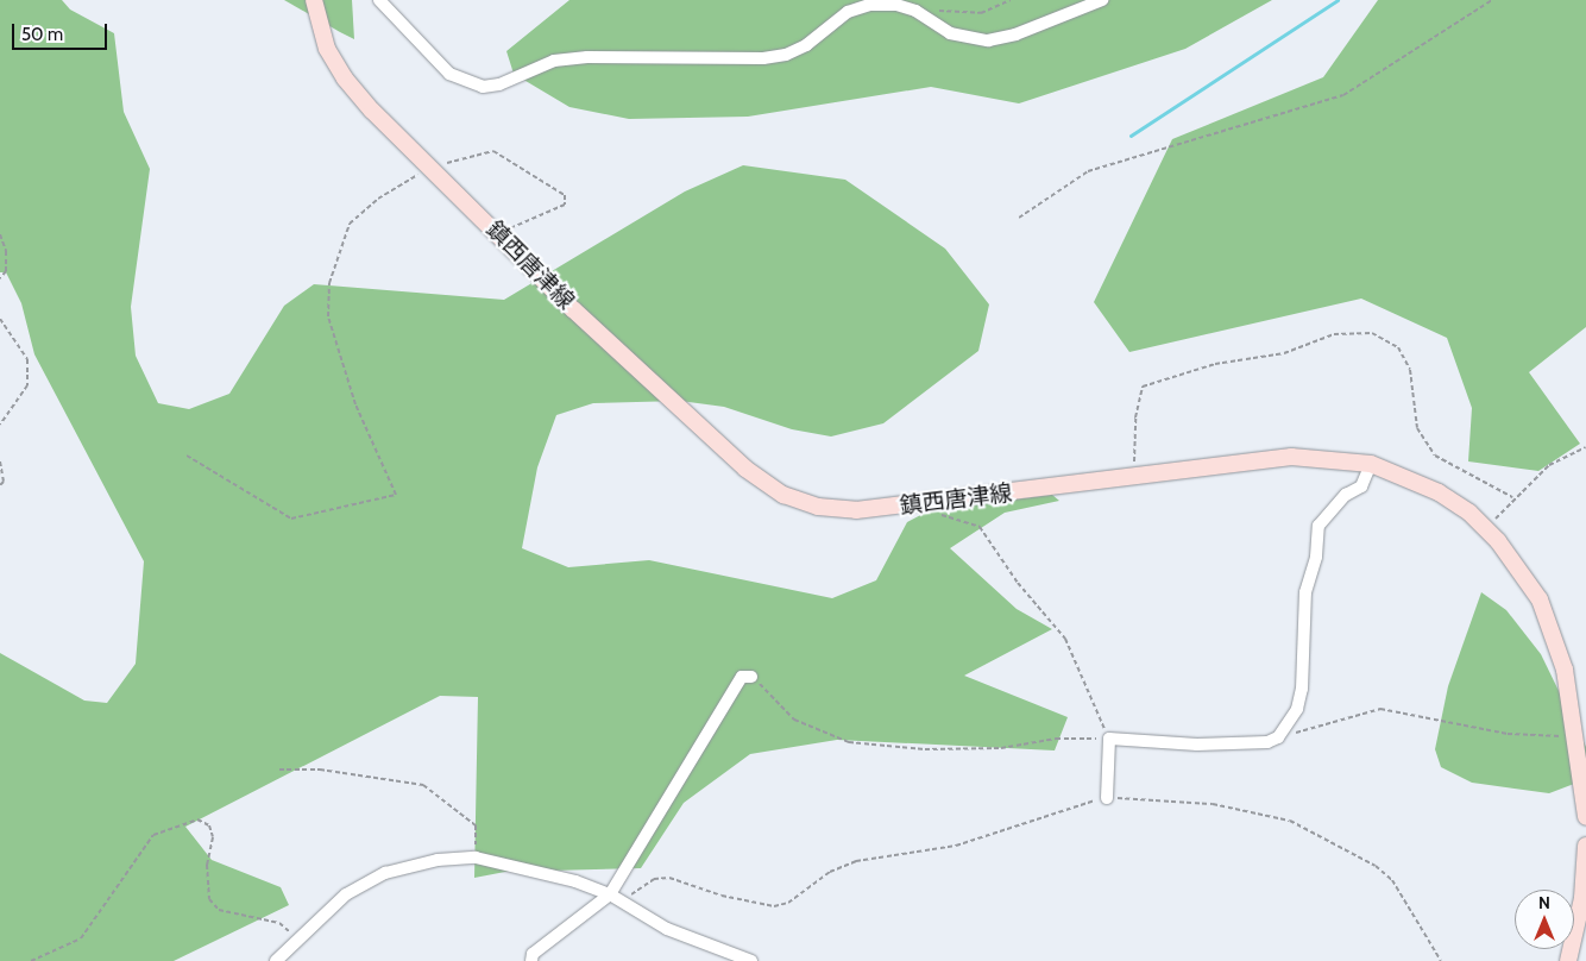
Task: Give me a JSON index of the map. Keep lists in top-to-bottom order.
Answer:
{
  "streets": {
    "main road": ["鎮西唐津線"]
  },
  "scale_bar": "50 m",
  "north": "top"
}
